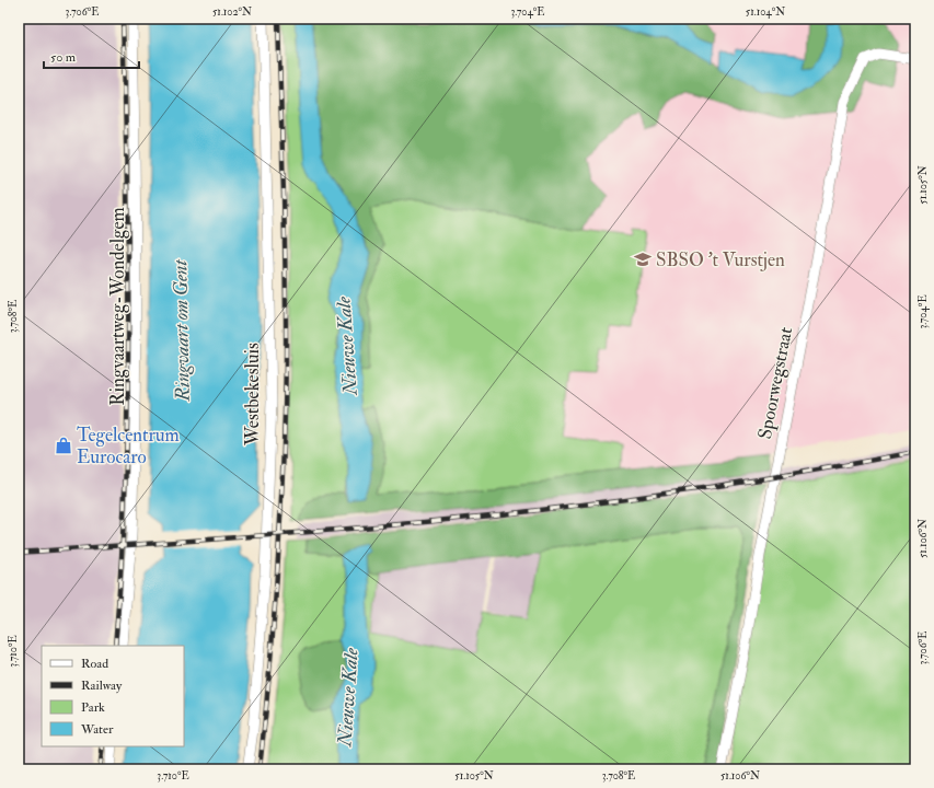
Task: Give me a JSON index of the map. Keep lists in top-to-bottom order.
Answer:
{
  "streets": {
    "street": ["Ringvaartweg-Wondelgem", "Spoorwegstraat", "Westbekesluis"]
  },
  "water": ["Ringvaart om Gent", "Nieuwe Kale"],
  "places": {
    "school or university": ["SBSO 't Vurstjen"],
    "shop": ["Tegelcentrum Eurocaro"]
  },
  "legend": [
    "Road",
    "Railway",
    "Park",
    "Water"
  ],
  "scale_bar": "50 m",
  "coordinates": [
    "3.706°E",
    "51.102°N",
    "3.704°E",
    "51.104°N",
    "51.105°N",
    "3.708°E",
    "51.106°N",
    "3.710°E"
  ]
}
